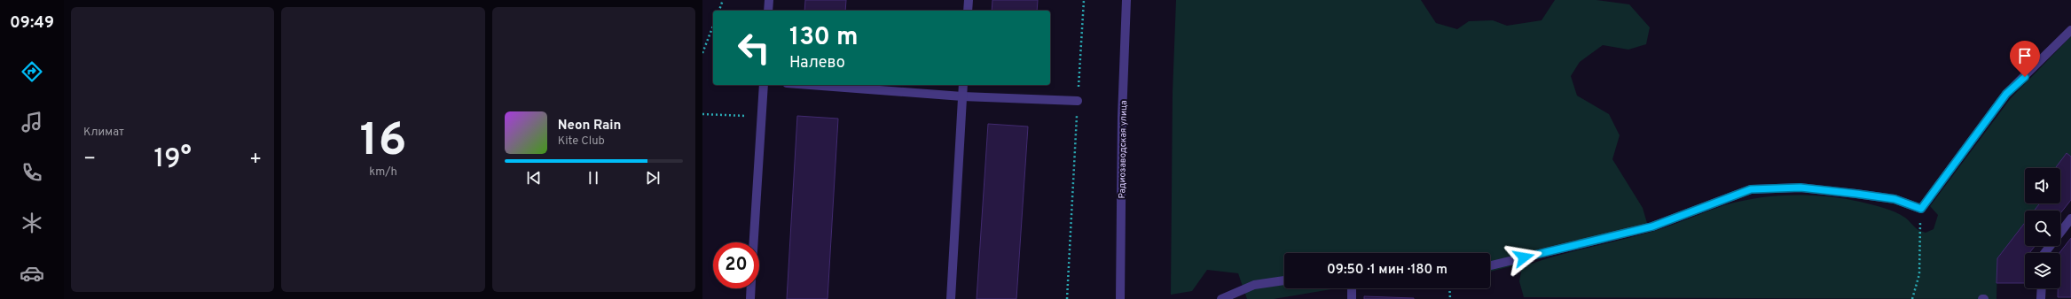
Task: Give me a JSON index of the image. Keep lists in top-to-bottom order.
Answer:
{
  "streets": {
    "street": ["Радиозаводская улица"]
  },
  "page": {
    "tabs": "09:49",
    "tile": [
      "Климат",
      ["16", "km/h"]
    ],
    "turn": ["130 m", "Налево"],
    "song": ["Neon Rain", "Kite Club"],
    "heat": ["−", "19°", "+"],
    "limit": "20",
    "trip": "09:50 · 1 мин · 180 m"
  }
}
